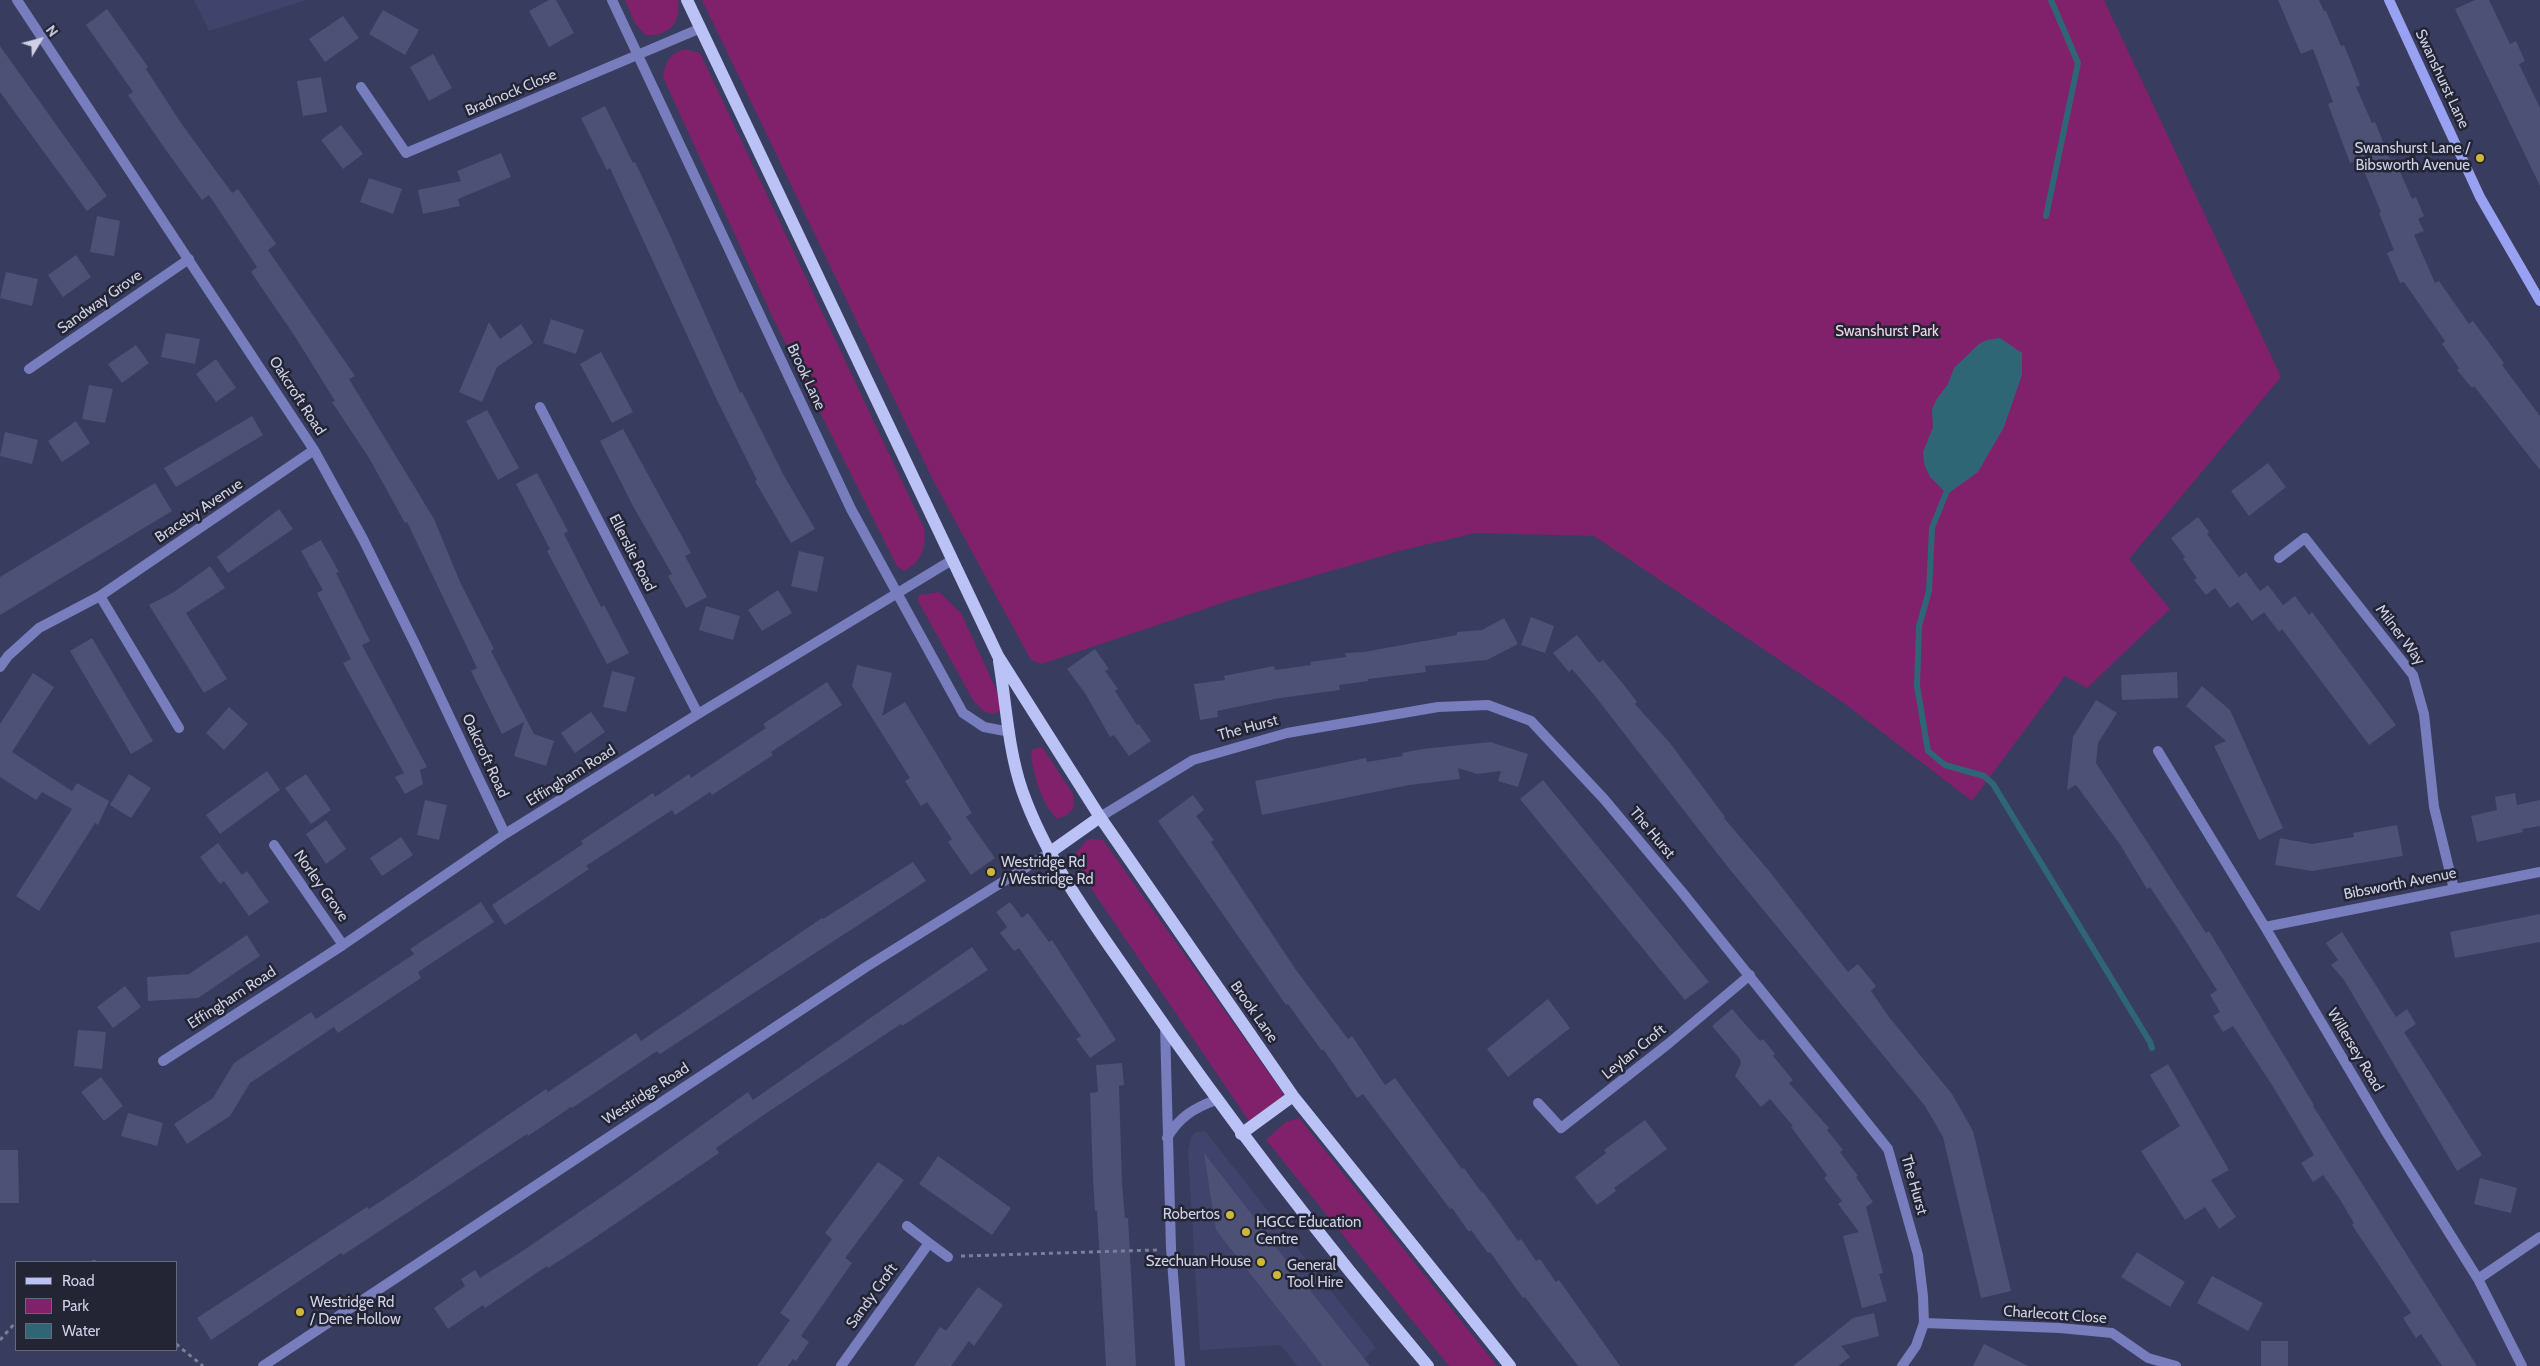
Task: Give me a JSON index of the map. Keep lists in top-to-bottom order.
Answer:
{
  "streets": {
    "main road": ["Swanshurst Lane", "Brook Lane"],
    "street": [
      "Bradnock Close",
      "Sandway Grove",
      "Oakcroft Road",
      "Braceby Avenue",
      "Ellerslie Road",
      "Milner Way",
      "The Hurst",
      "Effingham Road",
      "Bibsworth Avenue",
      "Norley Grove",
      "Willersey Road",
      "Leylan Croft",
      "Westridge Road",
      "Sandy Croft",
      "Charlecott Close"
    ]
  },
  "crossings": [
    ["Bradnock Close", "Brook Lane"],
    ["Sandway Grove", "Oakcroft Road"],
    ["Brook Lane", "The Hurst"],
    ["Brook Lane", "Effingham Road"],
    ["Brook Lane", "Westridge Road"],
    ["Oakcroft Road", "Braceby Avenue"],
    ["Oakcroft Road", "Effingham Road"],
    ["Ellerslie Road", "Effingham Road"],
    ["Milner Way", "Bibsworth Avenue"],
    ["The Hurst", "Leylan Croft"],
    ["The Hurst", "Charlecott Close"],
    ["Effingham Road", "Norley Grove"],
    ["Bibsworth Avenue", "Willersey Road"]
  ],
  "parks": ["Swanshurst Park"],
  "places": [
    "Swanshurst Lane / Bibsworth Avenue",
    "Westridge Rd / Westridge Rd",
    "Robertos",
    "HGCC Education Centre",
    "Szechuan House",
    "General Tool Hire",
    "Westridge Rd / Dene Hollow"
  ],
  "legend": ["Road", "Park", "Water"],
  "north": "top right"
}
